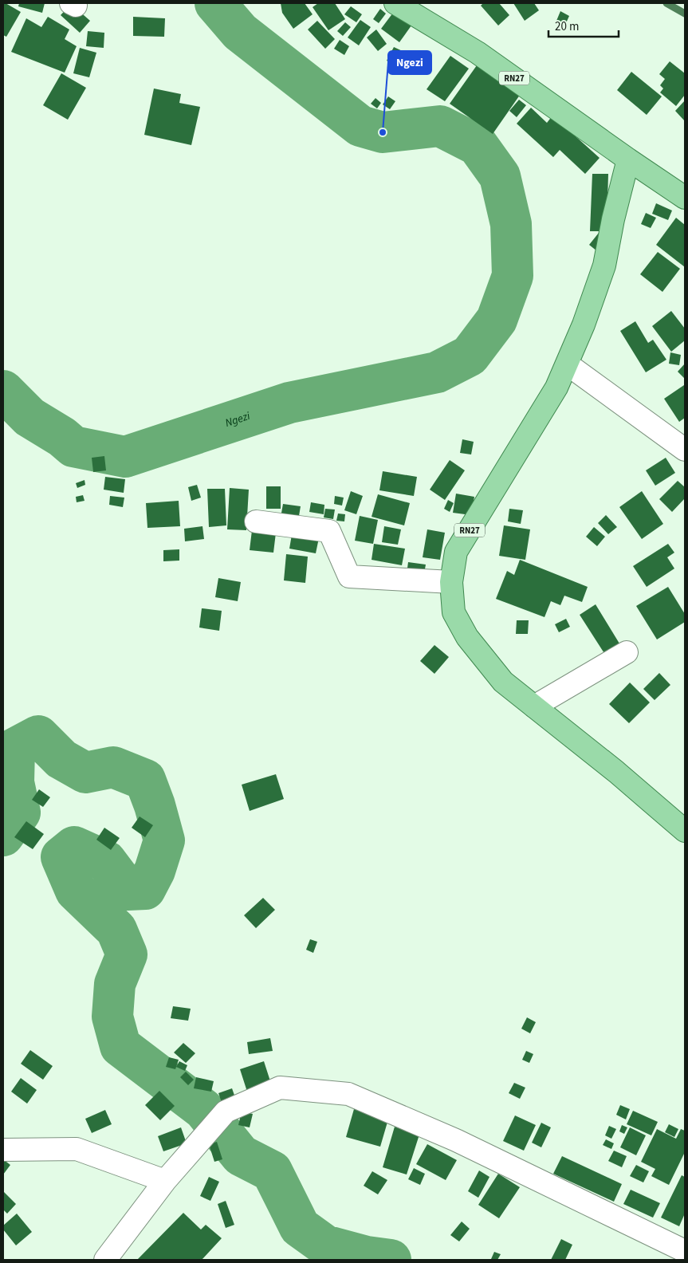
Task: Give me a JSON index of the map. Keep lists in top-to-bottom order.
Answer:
{
  "streets": {
    "main road": ["RN27"]
  },
  "water": ["Ngezi"],
  "places": ["Ngezi"],
  "scale_bar": "20 m"
}
